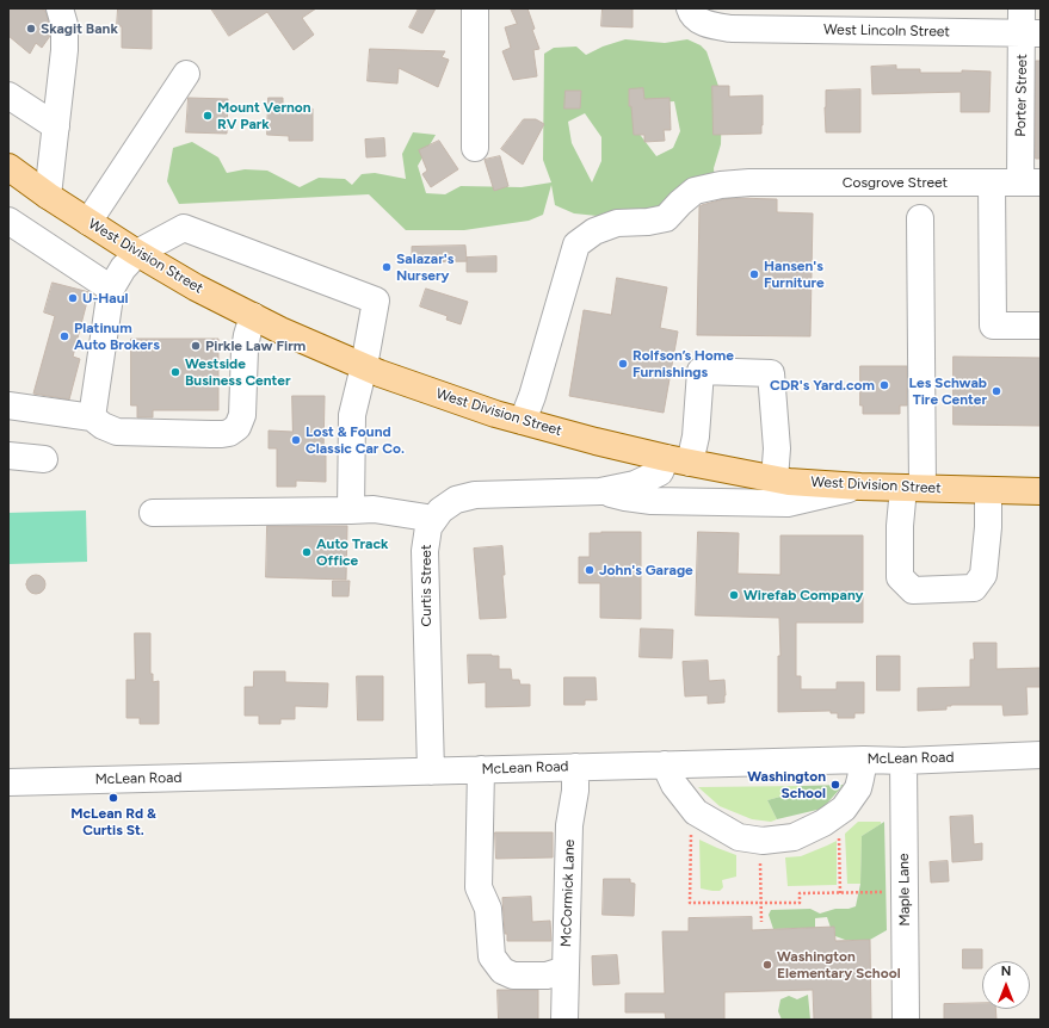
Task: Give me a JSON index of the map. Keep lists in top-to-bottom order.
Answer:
{
  "streets": {
    "main road": ["West Division Street"],
    "street": [
      "West Lincoln Street",
      "Porter Street",
      "Cosgrove Street",
      "Curtis Street",
      "McLean Road",
      "Maple Lane",
      "McCormick Lane"
    ]
  },
  "crossings": [
    ["West Lincoln Street", "Porter Street"],
    ["Porter Street", "Cosgrove Street"],
    ["Cosgrove Street", "West Division Street"],
    ["West Division Street", "Curtis Street"],
    ["Curtis Street", "McLean Road"],
    ["McLean Road", "Maple Lane"],
    ["McLean Road", "McCormick Lane"]
  ],
  "places": [
    "Skagit Bank",
    "Mount Vernon RV Park",
    "Salazar's Nursery",
    "Hansen's Furniture",
    "U-Haul",
    "Platinum Auto Brokers",
    "Pirkle Law Firm",
    "Rolfson’s Home Furnishings",
    "Westside Business Center",
    "CDR's Yard.com",
    "Les Schwab Tire Center",
    "Lost & Found Classic Car Co.",
    "Auto Track Office",
    "John's Garage",
    "Wirefab Company",
    "Washington School",
    "McLean Rd & Curtis St.",
    "Washington Elementary School"
  ],
  "north": "top"
}
